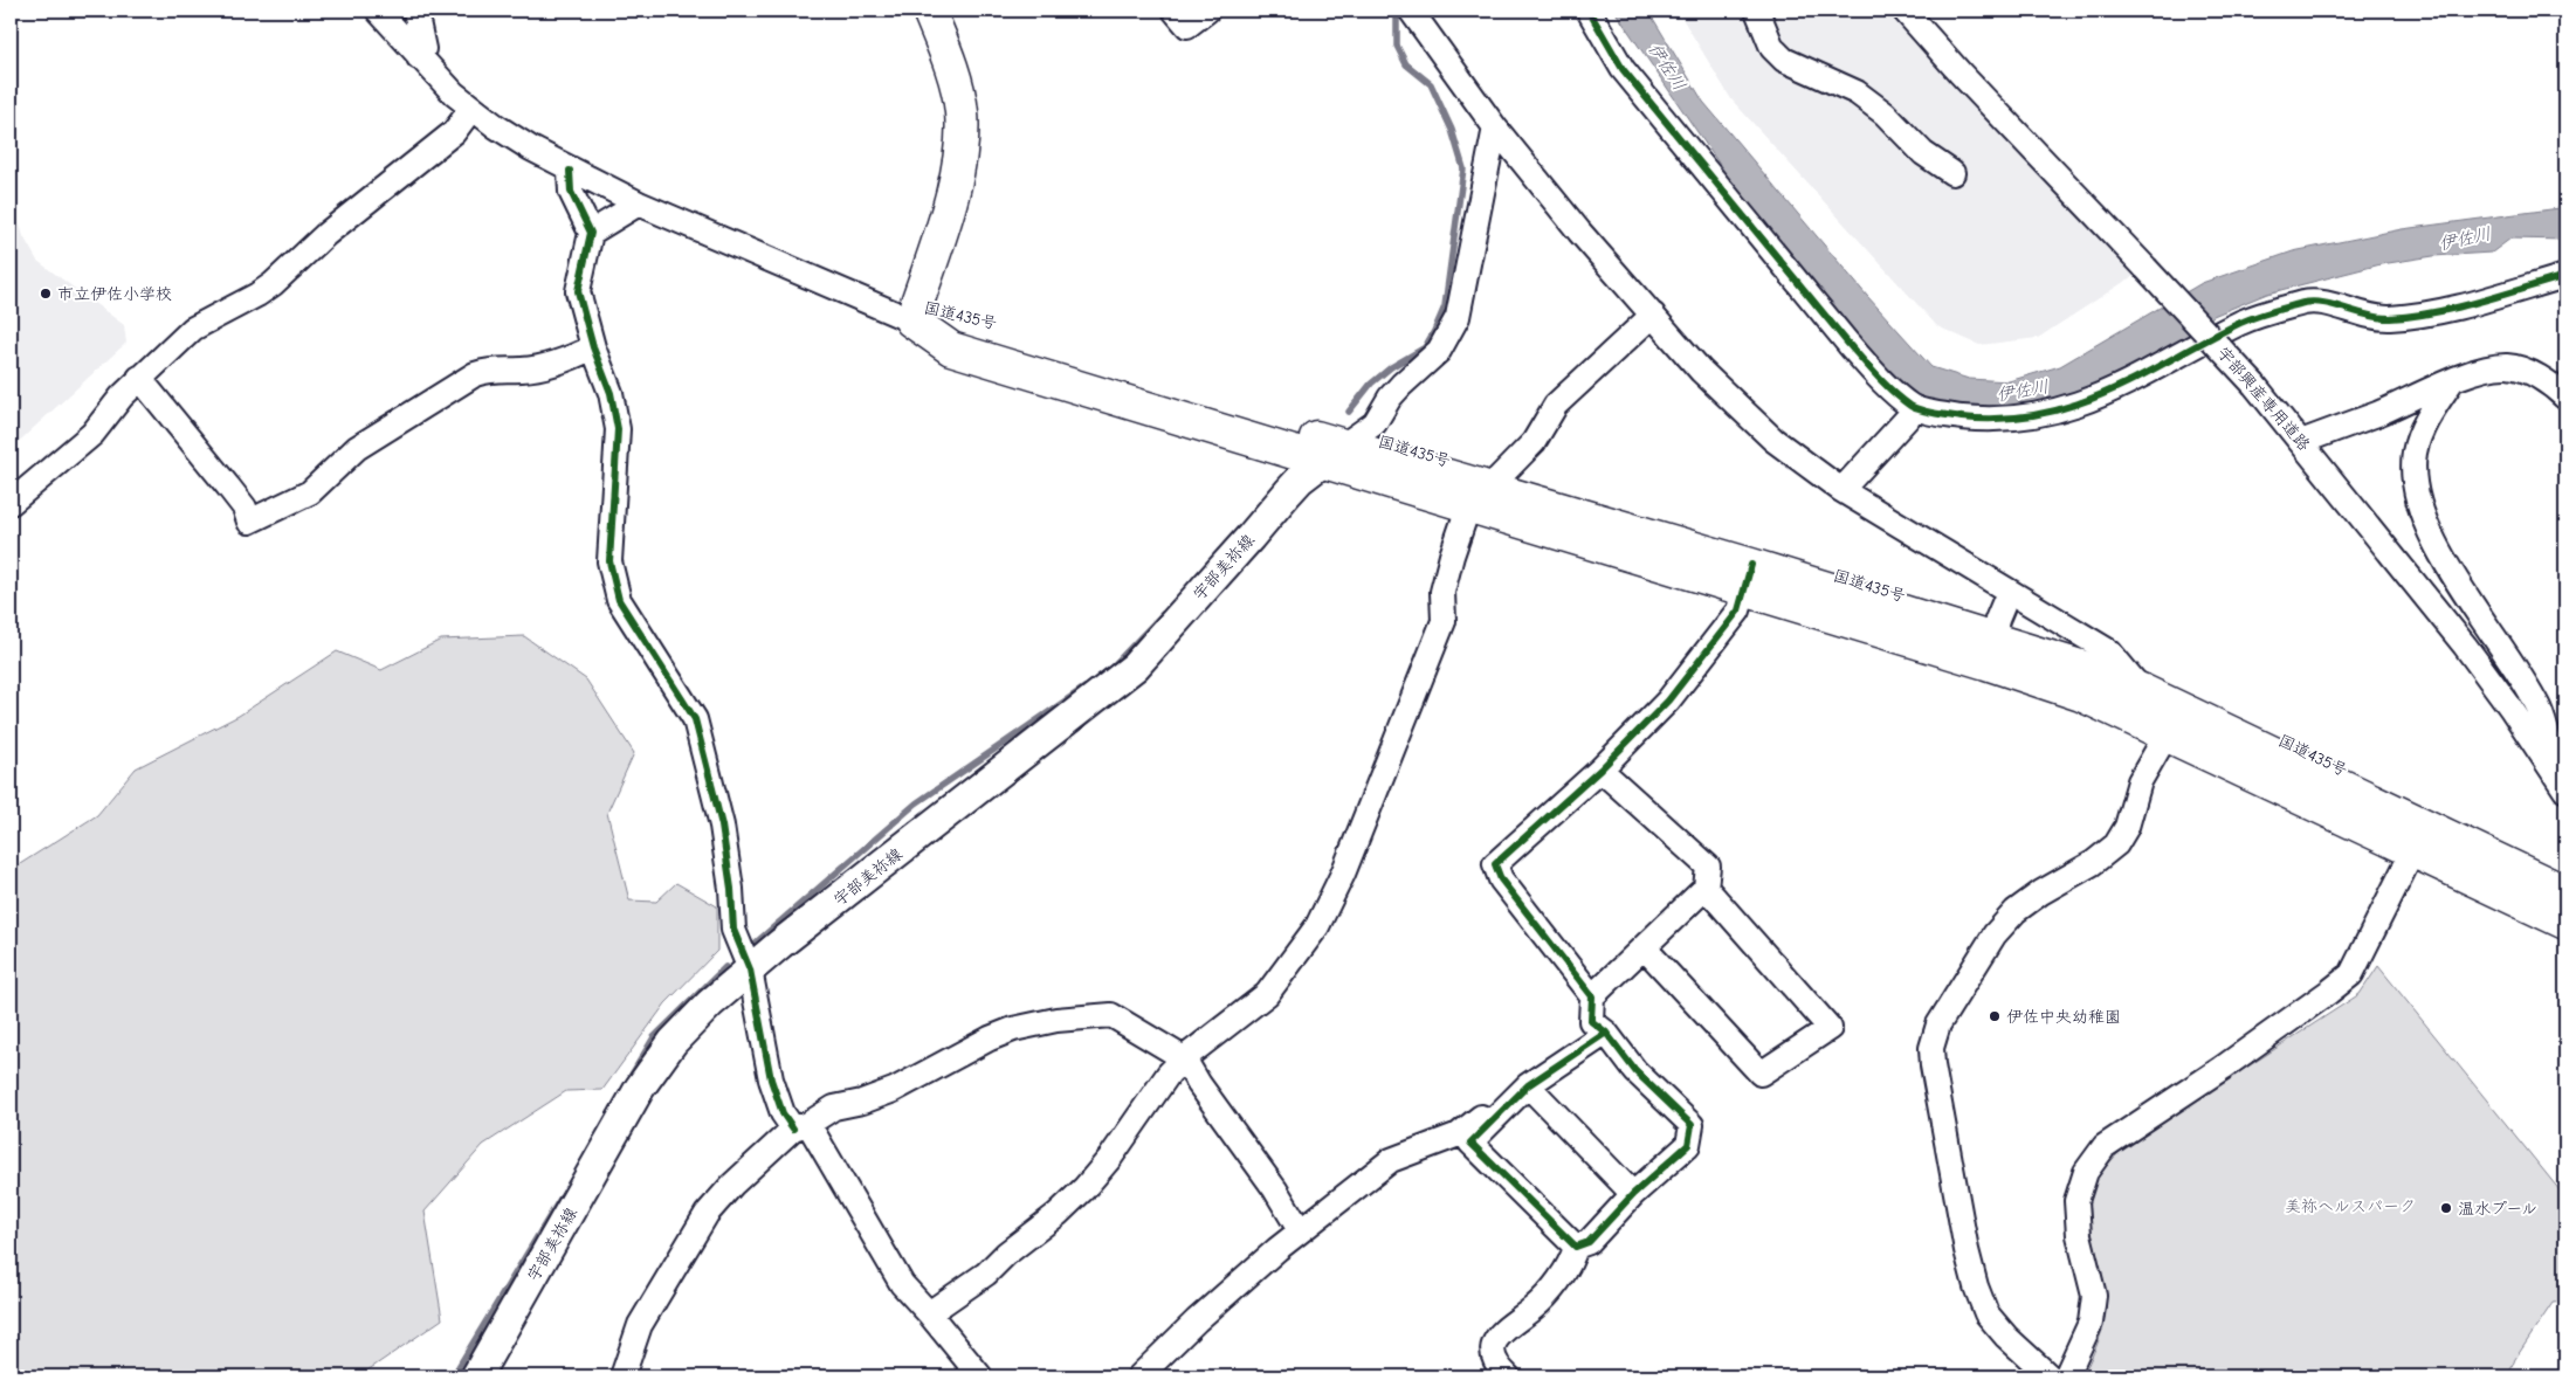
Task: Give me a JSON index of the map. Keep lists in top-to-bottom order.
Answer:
{
  "streets": {
    "highway": ["国道435号"],
    "main road": ["宇部美祢線"],
    "street": ["宇部興産専用道路"]
  },
  "crossings": [
    ["国道435号", "宇部美祢線"]
  ],
  "water": ["伊佐川"],
  "parks": ["美祢ヘルスパーク"],
  "places": ["市立伊佐小学校", "伊佐中央幼稚園", "温水プール"]
}
